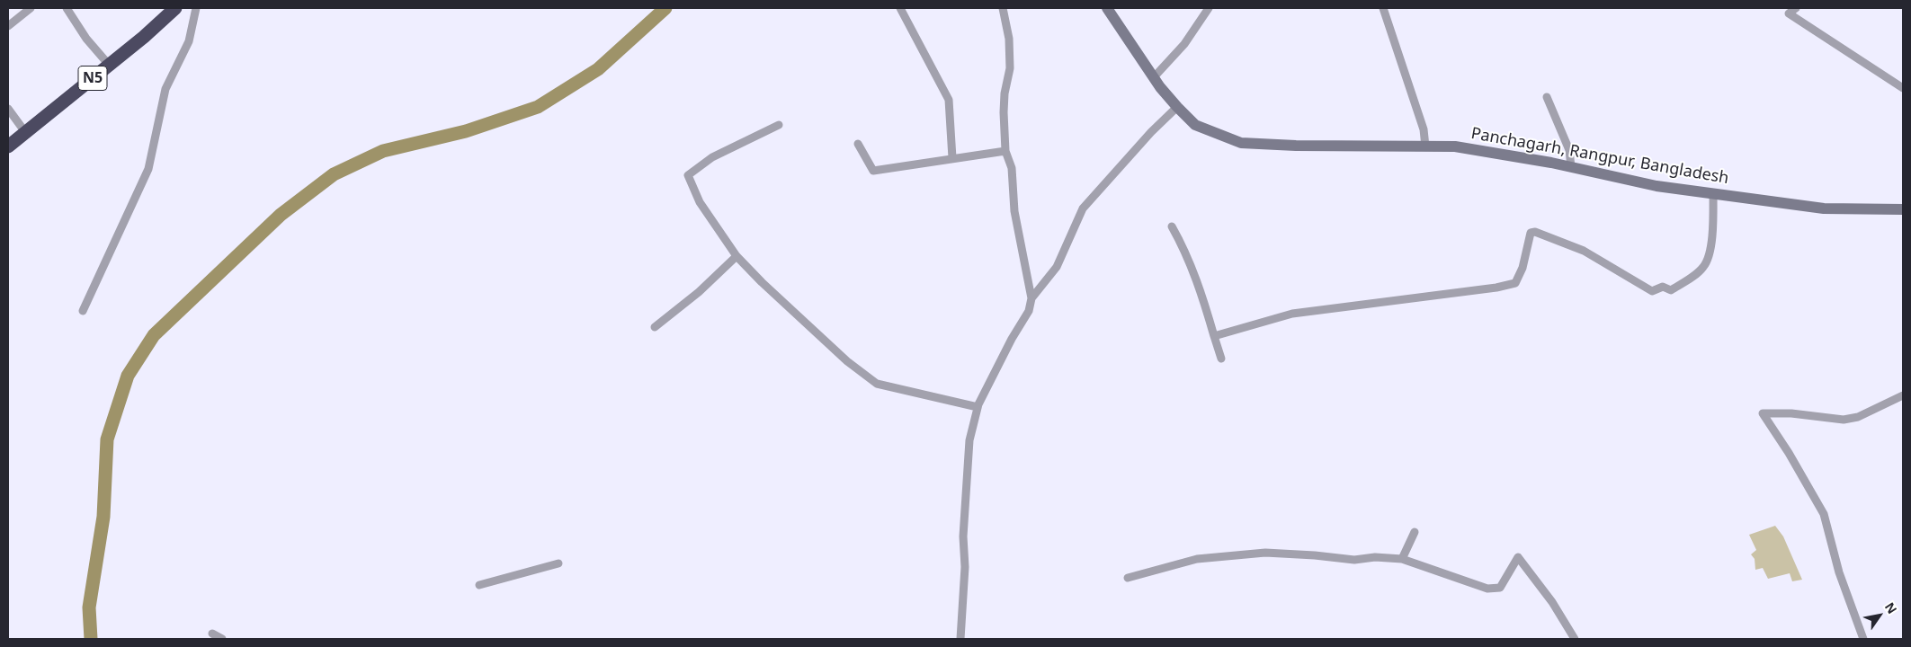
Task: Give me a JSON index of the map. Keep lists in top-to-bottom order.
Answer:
{
  "streets": {
    "highway": ["N5"],
    "street": ["Panchagarh, Rangpur, Bangladesh"]
  },
  "north": "top right"
}
